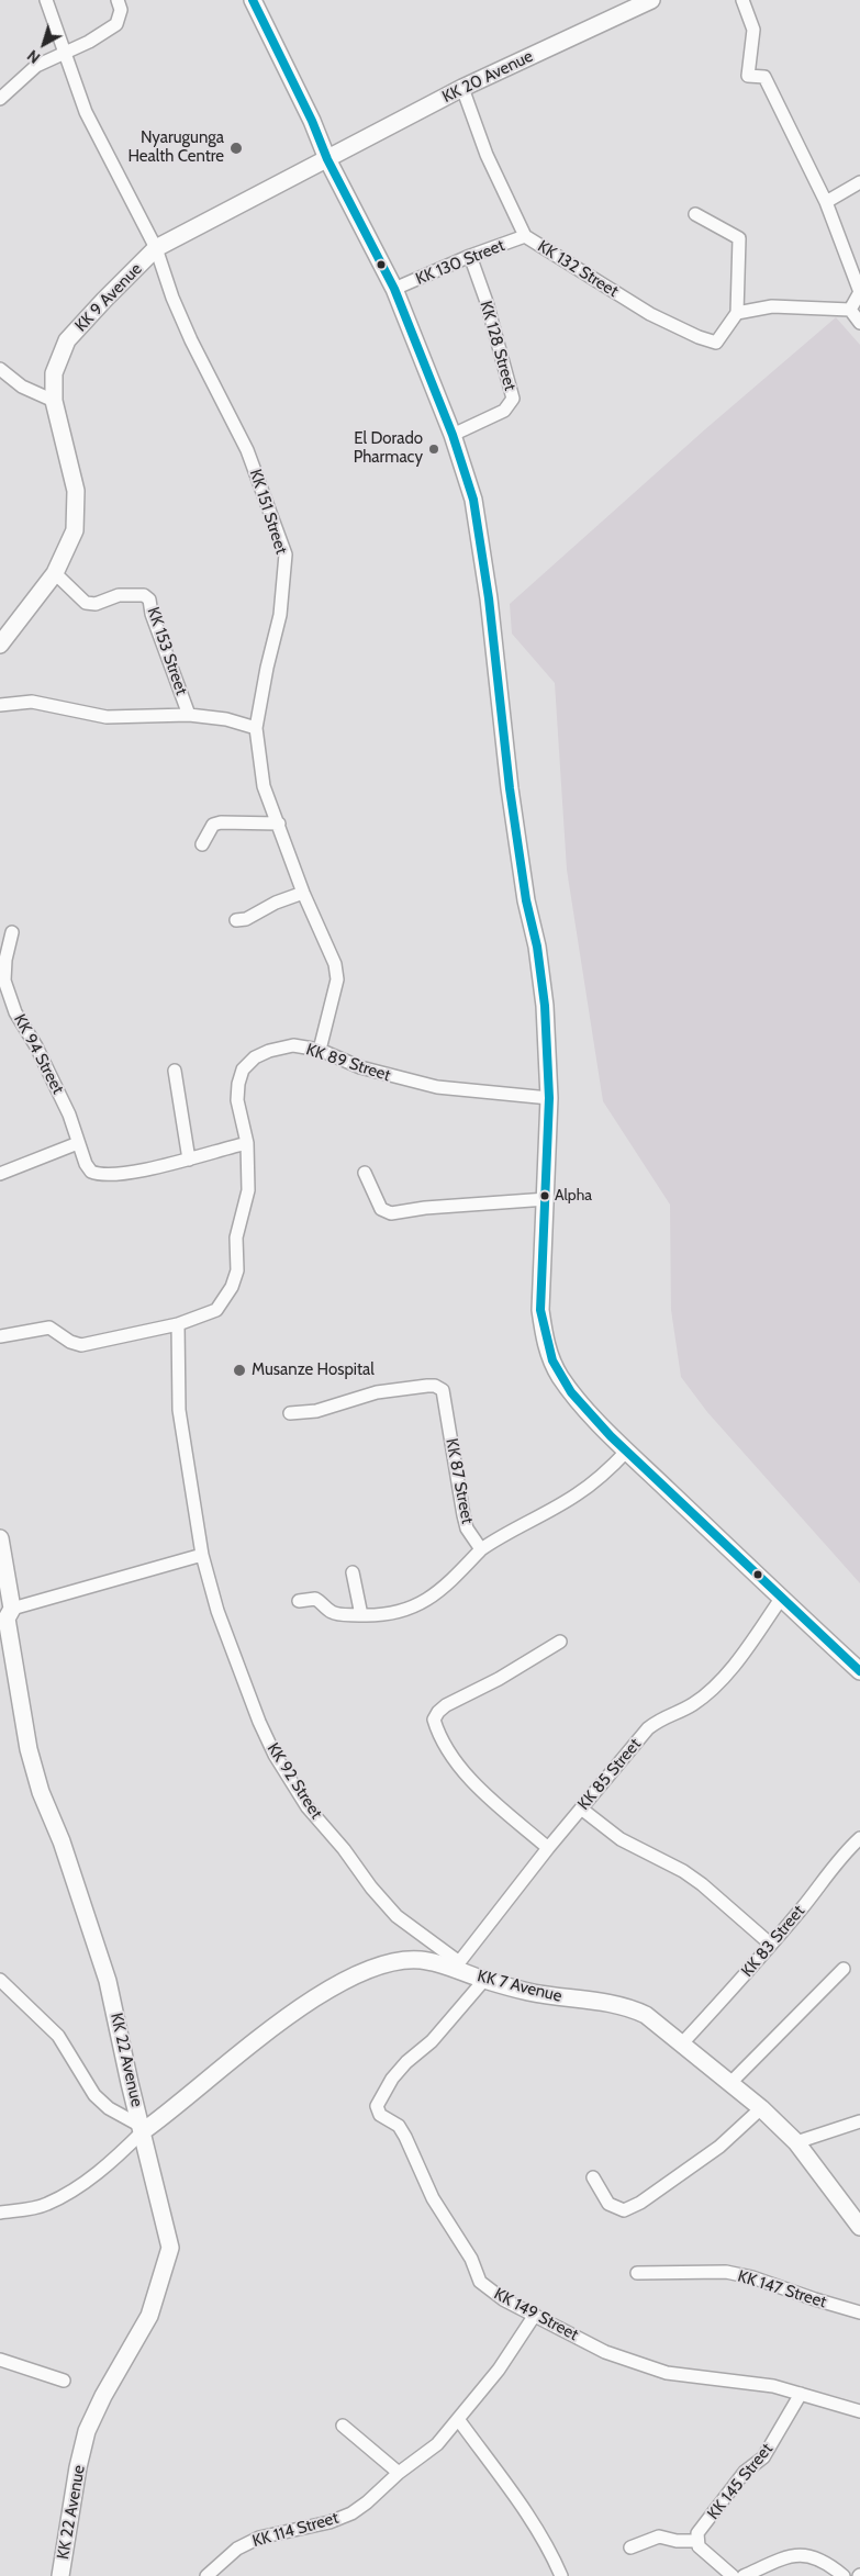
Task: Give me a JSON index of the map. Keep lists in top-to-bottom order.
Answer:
{
  "streets": {
    "main road": [
      "KK 20 Avenue",
      "KK 9 Avenue",
      "KK 7 Avenue",
      "KK 22 Avenue"
    ],
    "street": [
      "KK 130 Street",
      "KK 132 Street",
      "KK 128 Street",
      "KK 151 Street",
      "KK 153 Street",
      "KK 94 Street",
      "KK 89 Street",
      "KK 87 Street",
      "KK 85 Street",
      "KK 92 Street",
      "KK 83 Street",
      "KK 147 Street",
      "KK 149 Street",
      "KK 145 Street",
      "KK 114 Street"
    ]
  },
  "crossings": [
    ["KK 20 Avenue", "KK 132 Street"],
    ["KK 20 Avenue", "KK 9 Avenue"],
    ["KK 130 Street", "KK 132 Street"],
    ["KK 130 Street", "KK 128 Street"],
    ["KK 9 Avenue", "KK 151 Street"],
    ["KK 9 Avenue", "KK 153 Street"],
    ["KK 151 Street", "KK 153 Street"],
    ["KK 151 Street", "KK 89 Street"],
    ["KK 94 Street", "KK 89 Street"],
    ["KK 89 Street", "KK 92 Street"],
    ["KK 85 Street", "KK 92 Street"],
    ["KK 85 Street", "KK 7 Avenue"],
    ["KK 92 Street", "KK 7 Avenue"],
    ["KK 83 Street", "KK 7 Avenue"],
    ["KK 7 Avenue", "KK 22 Avenue"],
    ["KK 7 Avenue", "KK 149 Street"],
    ["KK 149 Street", "KK 145 Street"],
    ["KK 149 Street", "KK 114 Street"]
  ],
  "places": [
    "Nyarugunga Health Centre",
    "El Dorado Pharmacy",
    "Alpha",
    "Musanze Hospital"
  ],
  "north": "bottom left"
}
